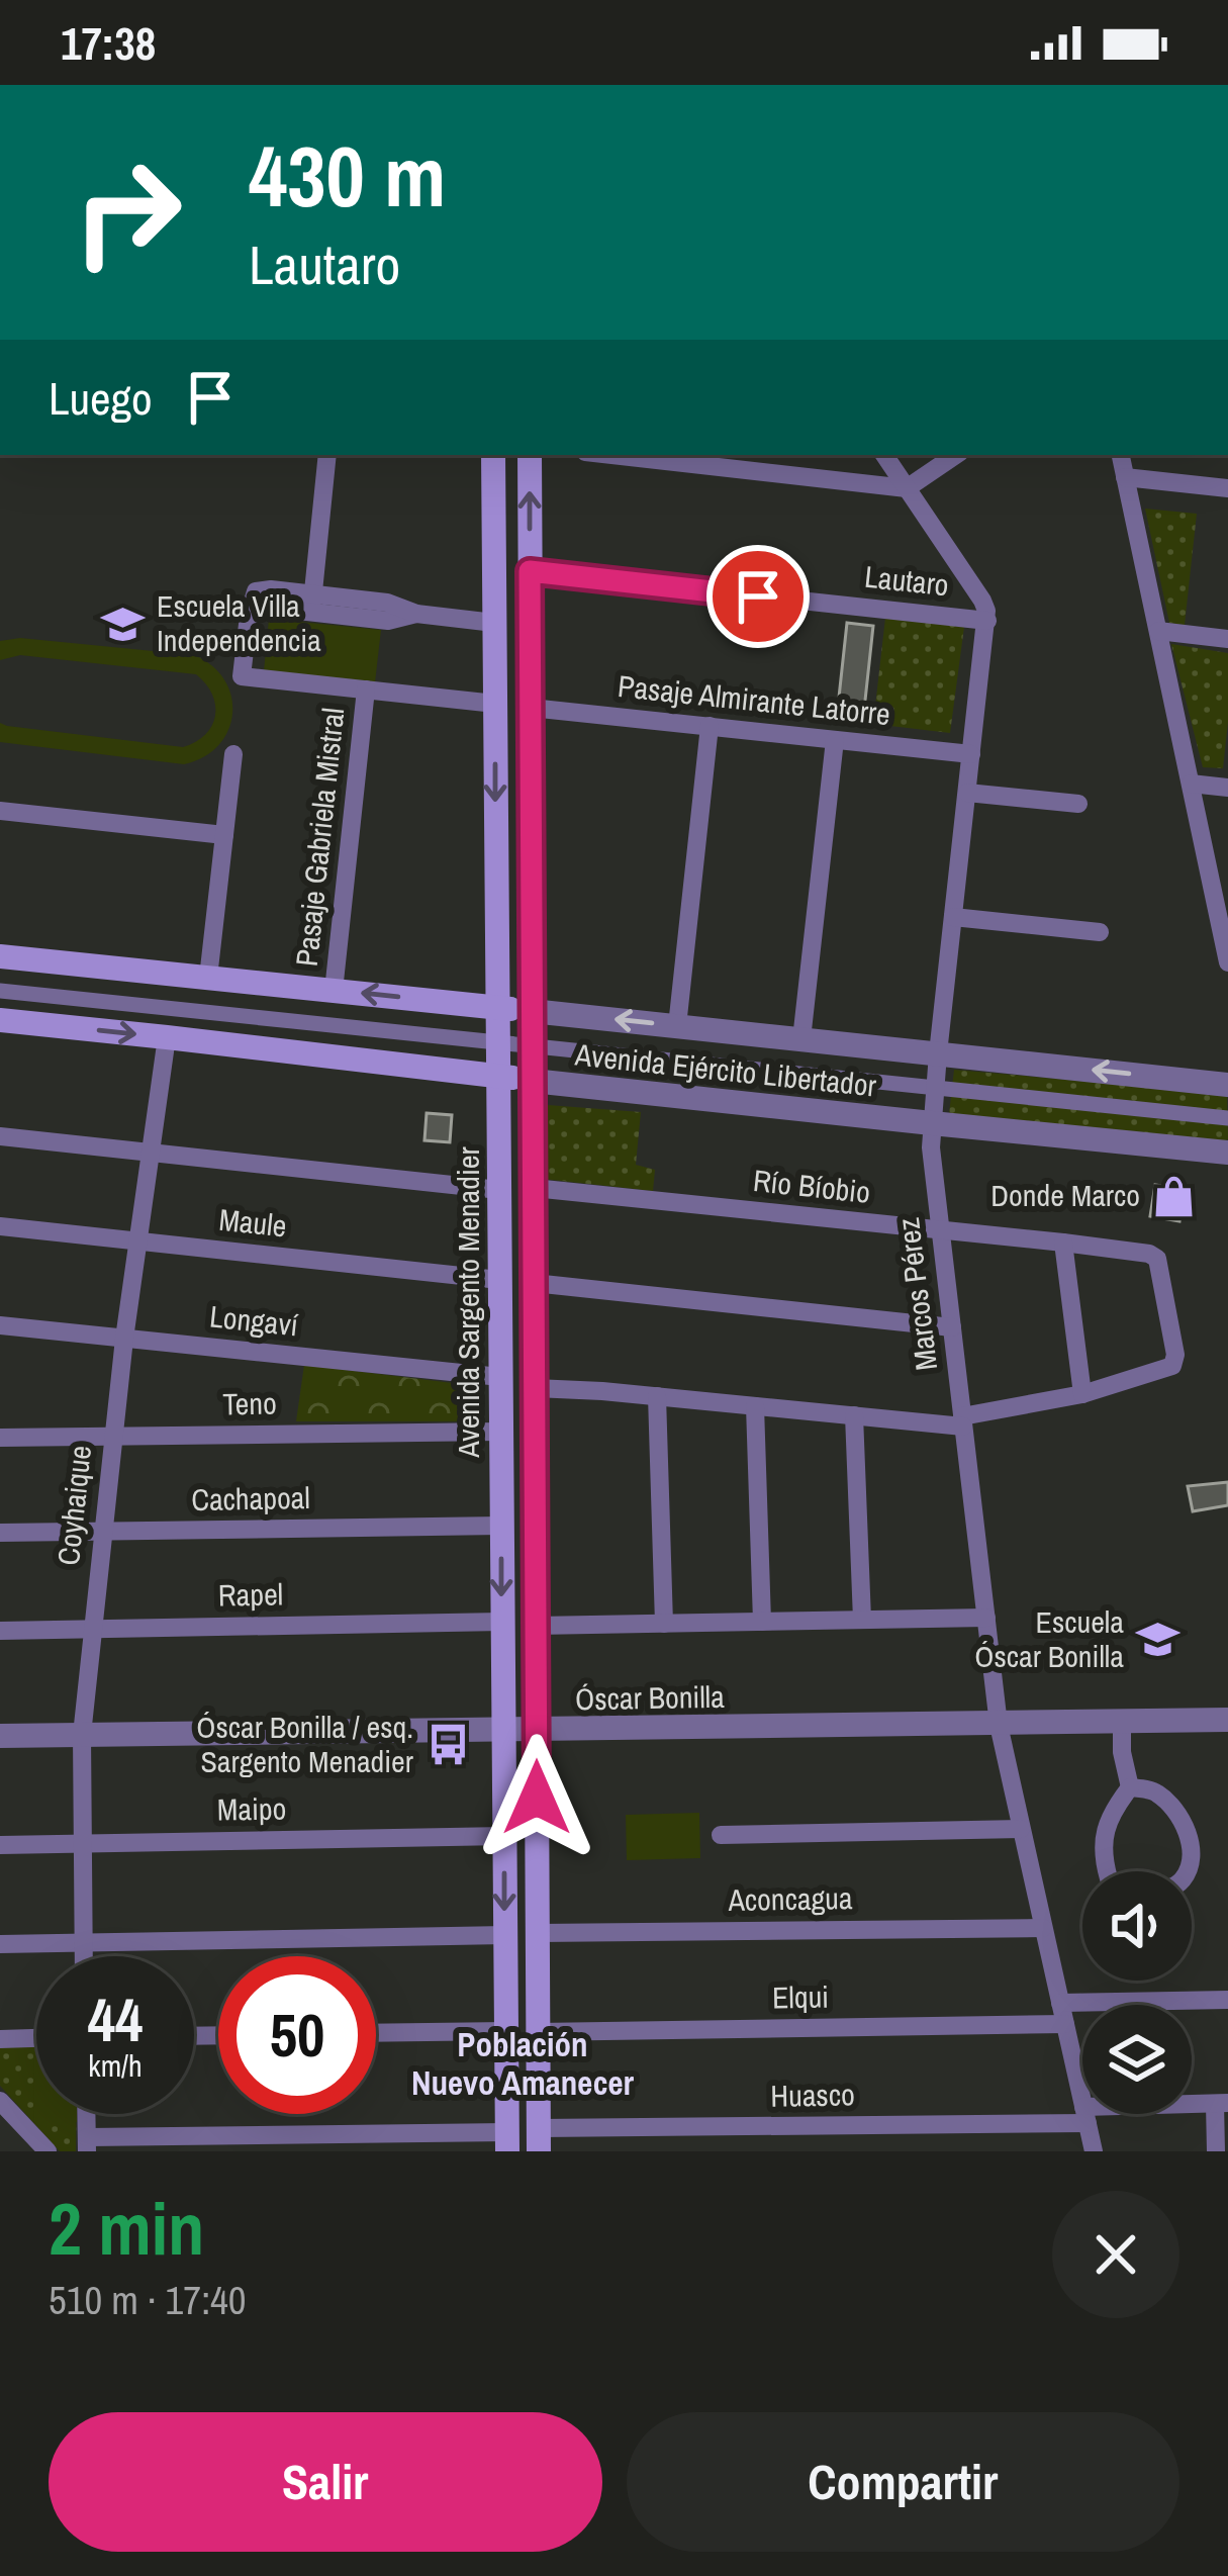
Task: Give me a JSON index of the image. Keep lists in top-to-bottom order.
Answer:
{
  "streets": {
    "main road": ["Avenida Ejército Libertador", "Avenida Sargento Menadier"],
    "street": [
      "Lautaro",
      "Pasaje Almirante Latorre",
      "Pasaje Gabriela Mistral",
      "Río Bíobio",
      "Maule",
      "Marcos Pérez",
      "Longaví",
      "Teno",
      "Cachapoal",
      "Coyhaique",
      "Rapel",
      "Óscar Bonilla",
      "Maipo",
      "Aconcagua",
      "Elqui",
      "Huasco"
    ]
  },
  "crossings": [
    ["Lautaro", "Marcos Pérez"],
    ["Pasaje Almirante Latorre", "Marcos Pérez"],
    ["Pasaje Gabriela Mistral", "Avenida Ejército Libertador"],
    ["Avenida Ejército Libertador", "Marcos Pérez"],
    ["Avenida Ejército Libertador", "Avenida Sargento Menadier"],
    ["Avenida Ejército Libertador", "Coyhaique"],
    ["Río Bíobio", "Marcos Pérez"],
    ["Maule", "Avenida Sargento Menadier"],
    ["Maule", "Coyhaique"],
    ["Marcos Pérez", "Óscar Bonilla"],
    ["Marcos Pérez", "Aconcagua"],
    ["Marcos Pérez", "Elqui"],
    ["Marcos Pérez", "Huasco"],
    ["Avenida Sargento Menadier", "Longaví"],
    ["Avenida Sargento Menadier", "Teno"],
    ["Avenida Sargento Menadier", "Cachapoal"],
    ["Avenida Sargento Menadier", "Rapel"],
    ["Avenida Sargento Menadier", "Óscar Bonilla"],
    ["Avenida Sargento Menadier", "Maipo"],
    ["Longaví", "Coyhaique"],
    ["Teno", "Coyhaique"],
    ["Cachapoal", "Coyhaique"],
    ["Coyhaique", "Rapel"],
    ["Coyhaique", "Óscar Bonilla"],
    ["Coyhaique", "Maipo"]
  ],
  "districts": ["Población Nuevo Amanecer"],
  "places": {
    "school or university": ["Escuela Villa Independencia", "Escuela Óscar Bonilla"],
    "shop": ["Donde Marco"],
    "bus stop": ["Óscar Bonilla / esq. Sargento Menadier"]
  },
  "page": {
    "status": "17:38",
    "turn": ["430 m", "Lautaro"],
    "then": "Luego",
    "speed": "44 km/h",
    "limit": "50",
    "heading": ["2 min", "510 m · 17:40"],
    "buttons": ["Salir", "Compartir"]
  }
}
